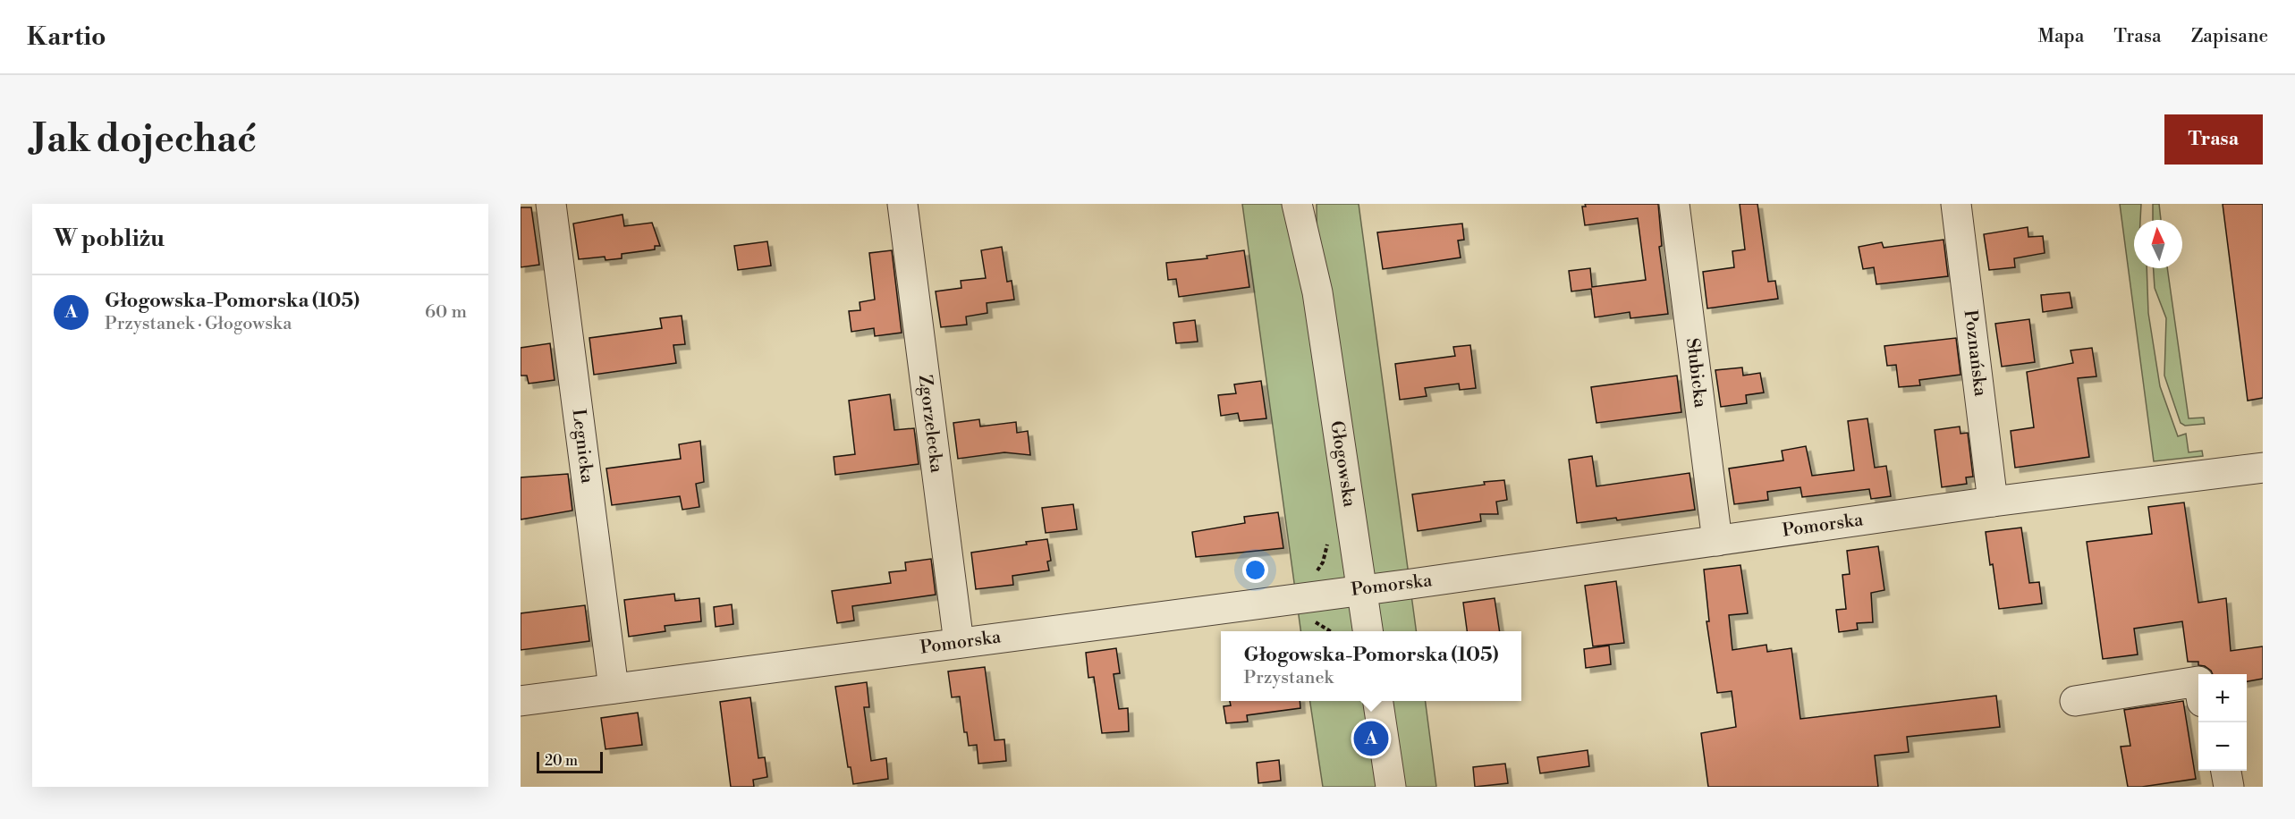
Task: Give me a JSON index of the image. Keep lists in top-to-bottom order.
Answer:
{
  "streets": {
    "street": [
      "Poznańska",
      "Słubicka",
      "Zgorzelecka",
      "Legnicka",
      "Głogowska",
      "Pomorska"
    ]
  },
  "crossings": [
    ["Poznańska", "Pomorska"],
    ["Słubicka", "Pomorska"],
    ["Zgorzelecka", "Pomorska"],
    ["Legnicka", "Pomorska"],
    ["Głogowska", "Pomorska"]
  ],
  "scale_bar": "20 m",
  "north": "top",
  "page": {
    "header": "Kartio",
    "nav": ["Mapa", "Trasa", "Zapisane"],
    "buttons": "Trasa",
    "title": "Jak dojechać",
    "heading": "W pobliżu",
    "list": [
      {
        "mark": "A",
        "name": "Głogowska-Pomorska (105)",
        "note": "Przystanek · Głogowska",
        "value": "60 m"
      }
    ],
    "popup": ["Głogowska-Pomorska (105)", "Przystanek"],
    "map_buttons": ["+", "−"],
    "pins": "A",
    "scale": "20 m"
  }
}
